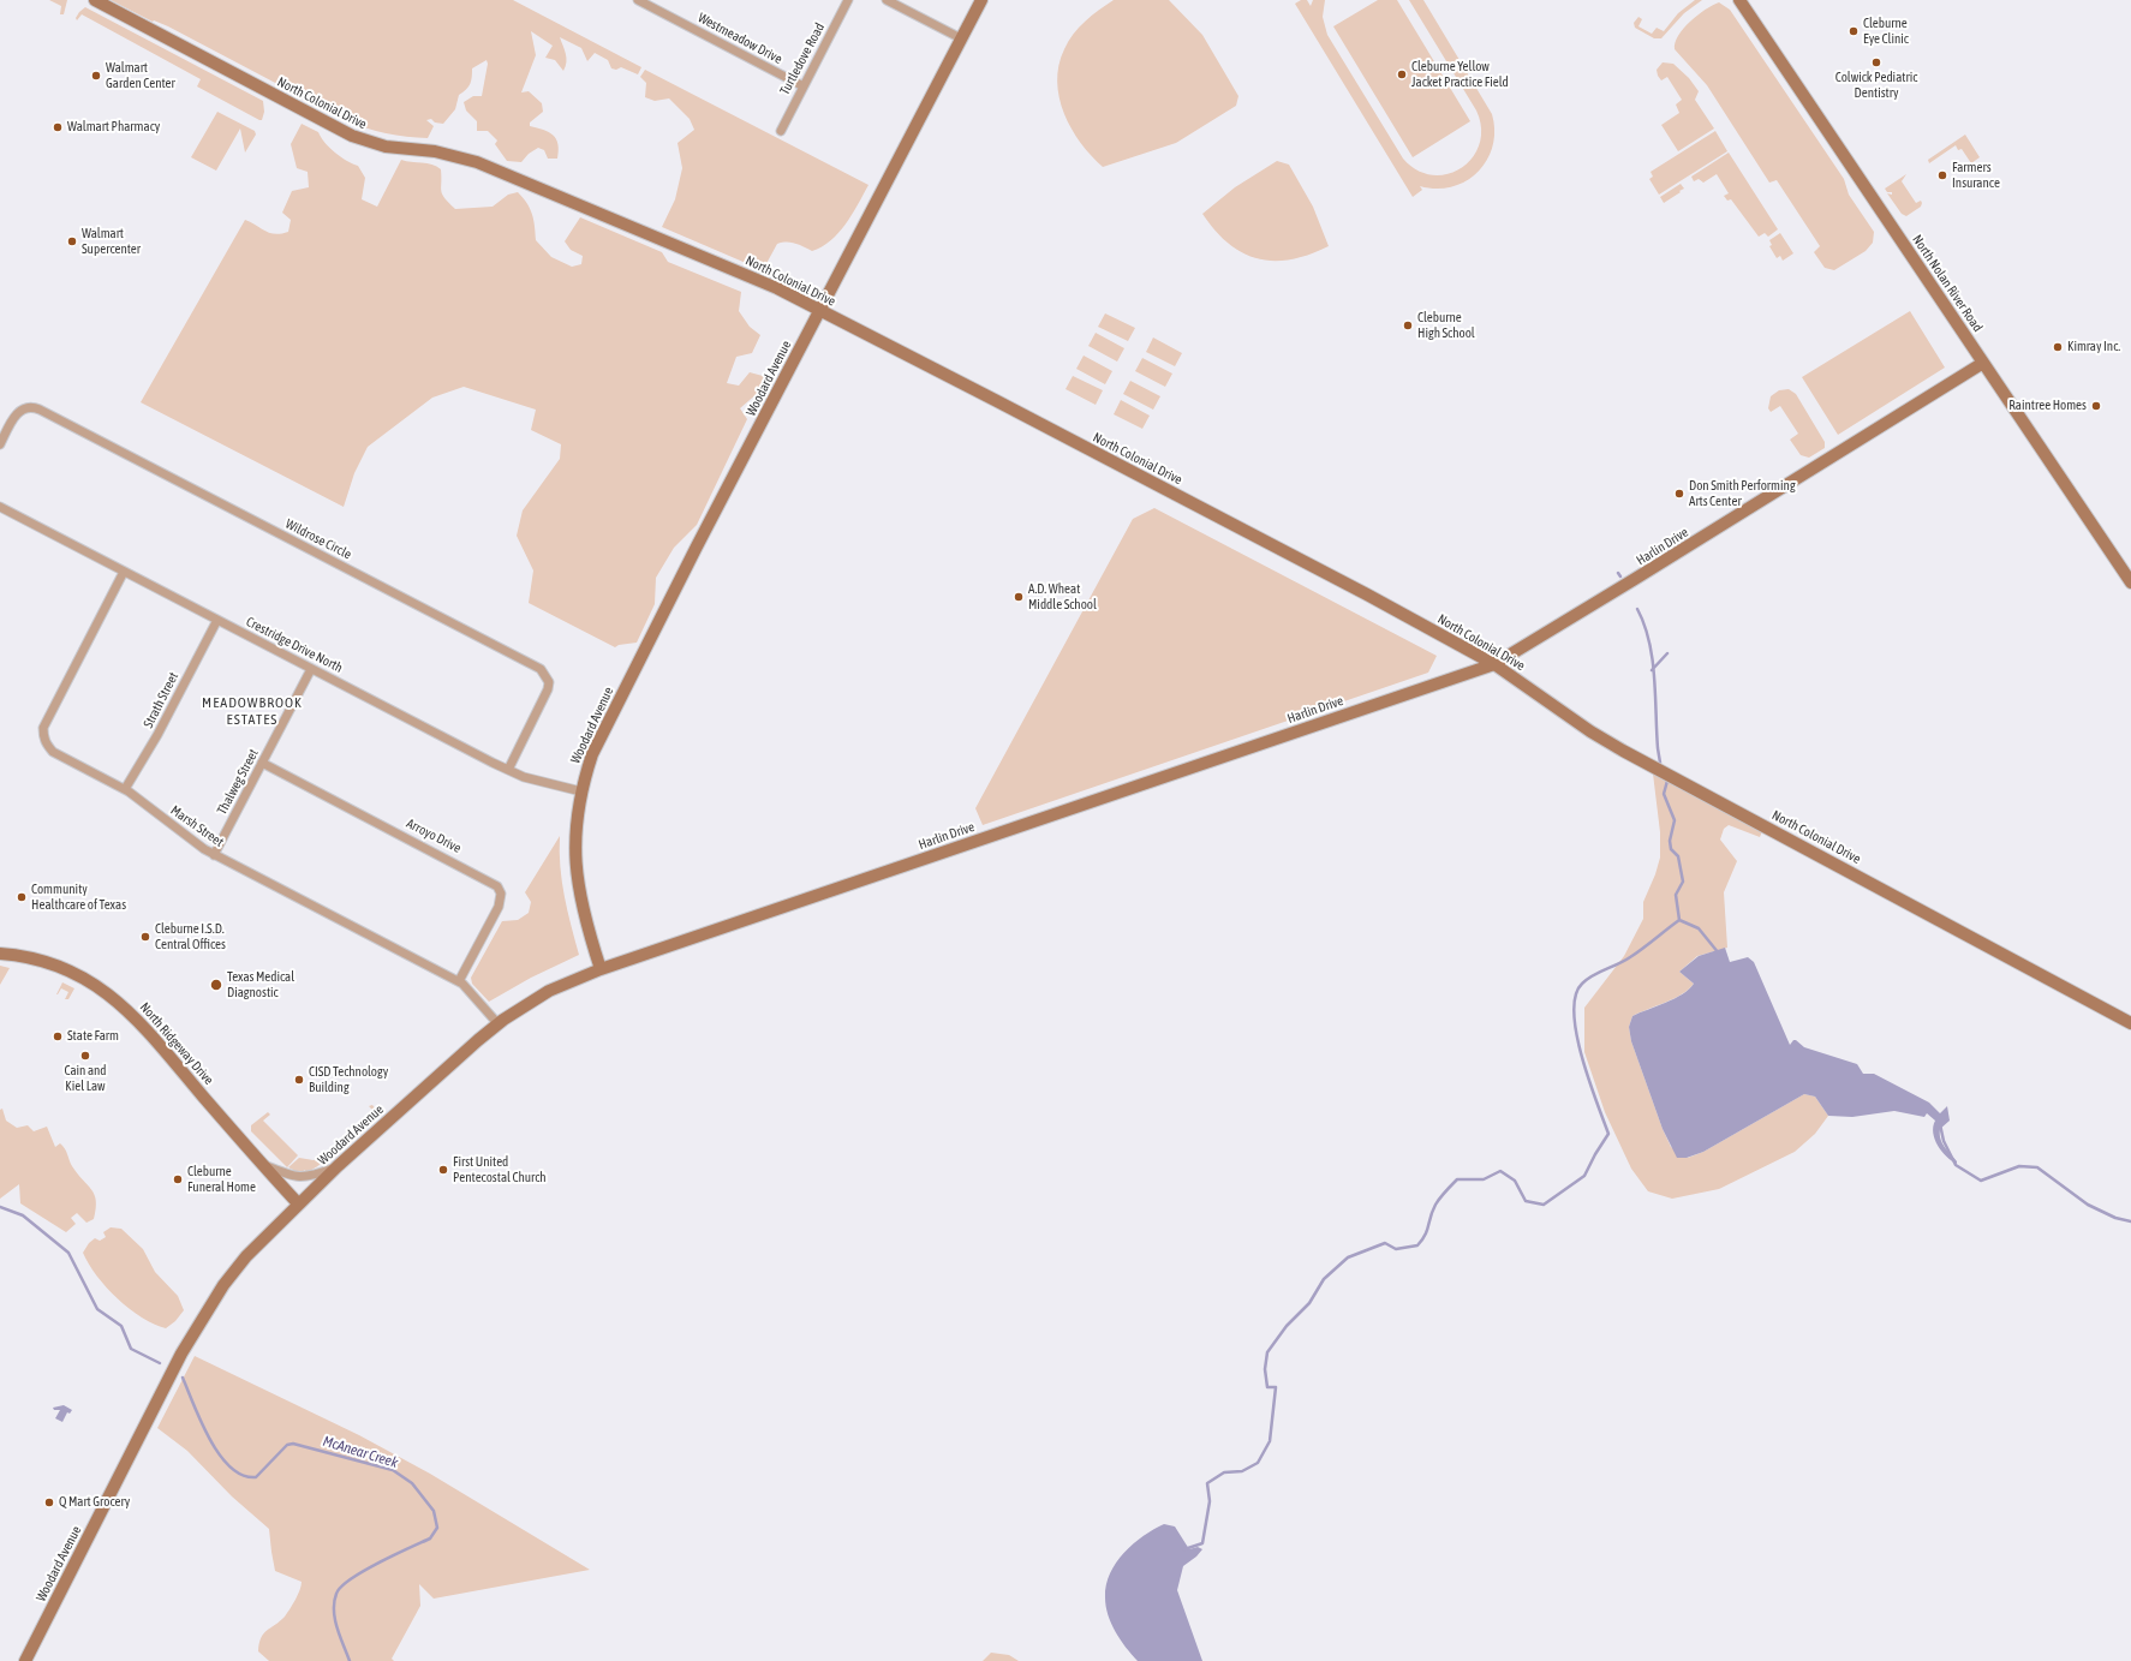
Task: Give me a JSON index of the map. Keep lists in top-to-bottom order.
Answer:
{
  "streets": {
    "street": [
      "Westmeadow Drive",
      "Turtledove Road",
      "North Colonial Drive",
      "North Nolan River Road",
      "Woodard Avenue",
      "Wildrose Circle",
      "Harlin Drive",
      "Crestridge Drive North",
      "Strath Street",
      "Thalweg Street",
      "Marsh Street",
      "Arroyo Drive",
      "North Ridgeway Drive"
    ]
  },
  "crossings": [
    ["Westmeadow Drive", "Turtledove Road"],
    ["North Colonial Drive", "Woodard Avenue"],
    ["North Colonial Drive", "Harlin Drive"],
    ["North Nolan River Road", "Harlin Drive"],
    ["Woodard Avenue", "Harlin Drive"],
    ["Woodard Avenue", "Crestridge Drive North"],
    ["Woodard Avenue", "Marsh Street"],
    ["Woodard Avenue", "North Ridgeway Drive"],
    ["Wildrose Circle", "Crestridge Drive North"],
    ["Crestridge Drive North", "Strath Street"],
    ["Crestridge Drive North", "Thalweg Street"],
    ["Crestridge Drive North", "Marsh Street"],
    ["Strath Street", "Marsh Street"],
    ["Thalweg Street", "Marsh Street"],
    ["Thalweg Street", "Arroyo Drive"],
    ["Marsh Street", "Arroyo Drive"]
  ],
  "districts": ["MEADOWBROOK ESTATES"],
  "water": ["McAnear Creek"],
  "places": [
    "Cleburne Eye Clinic",
    "Colwick Pediatric Dentistry",
    "Cleburne Yellow Jacket Practice Field",
    "Walmart Garden Center",
    "Walmart Pharmacy",
    "Farmers Insurance",
    "Walmart Supercenter",
    "Cleburne High School",
    "Kimray Inc.",
    "Raintree Homes",
    "Don Smith Performing Arts Center",
    "A.D. Wheat Middle School",
    "Community Healthcare of Texas",
    "Cleburne I.S.D. Central Offices",
    "Texas Medical Diagnostic",
    "State Farm",
    "Cain and Kiel Law",
    "CISD Technology Building",
    "First United Pentecostal Church",
    "Cleburne Funeral Home",
    "Q Mart Grocery"
  ]
}
